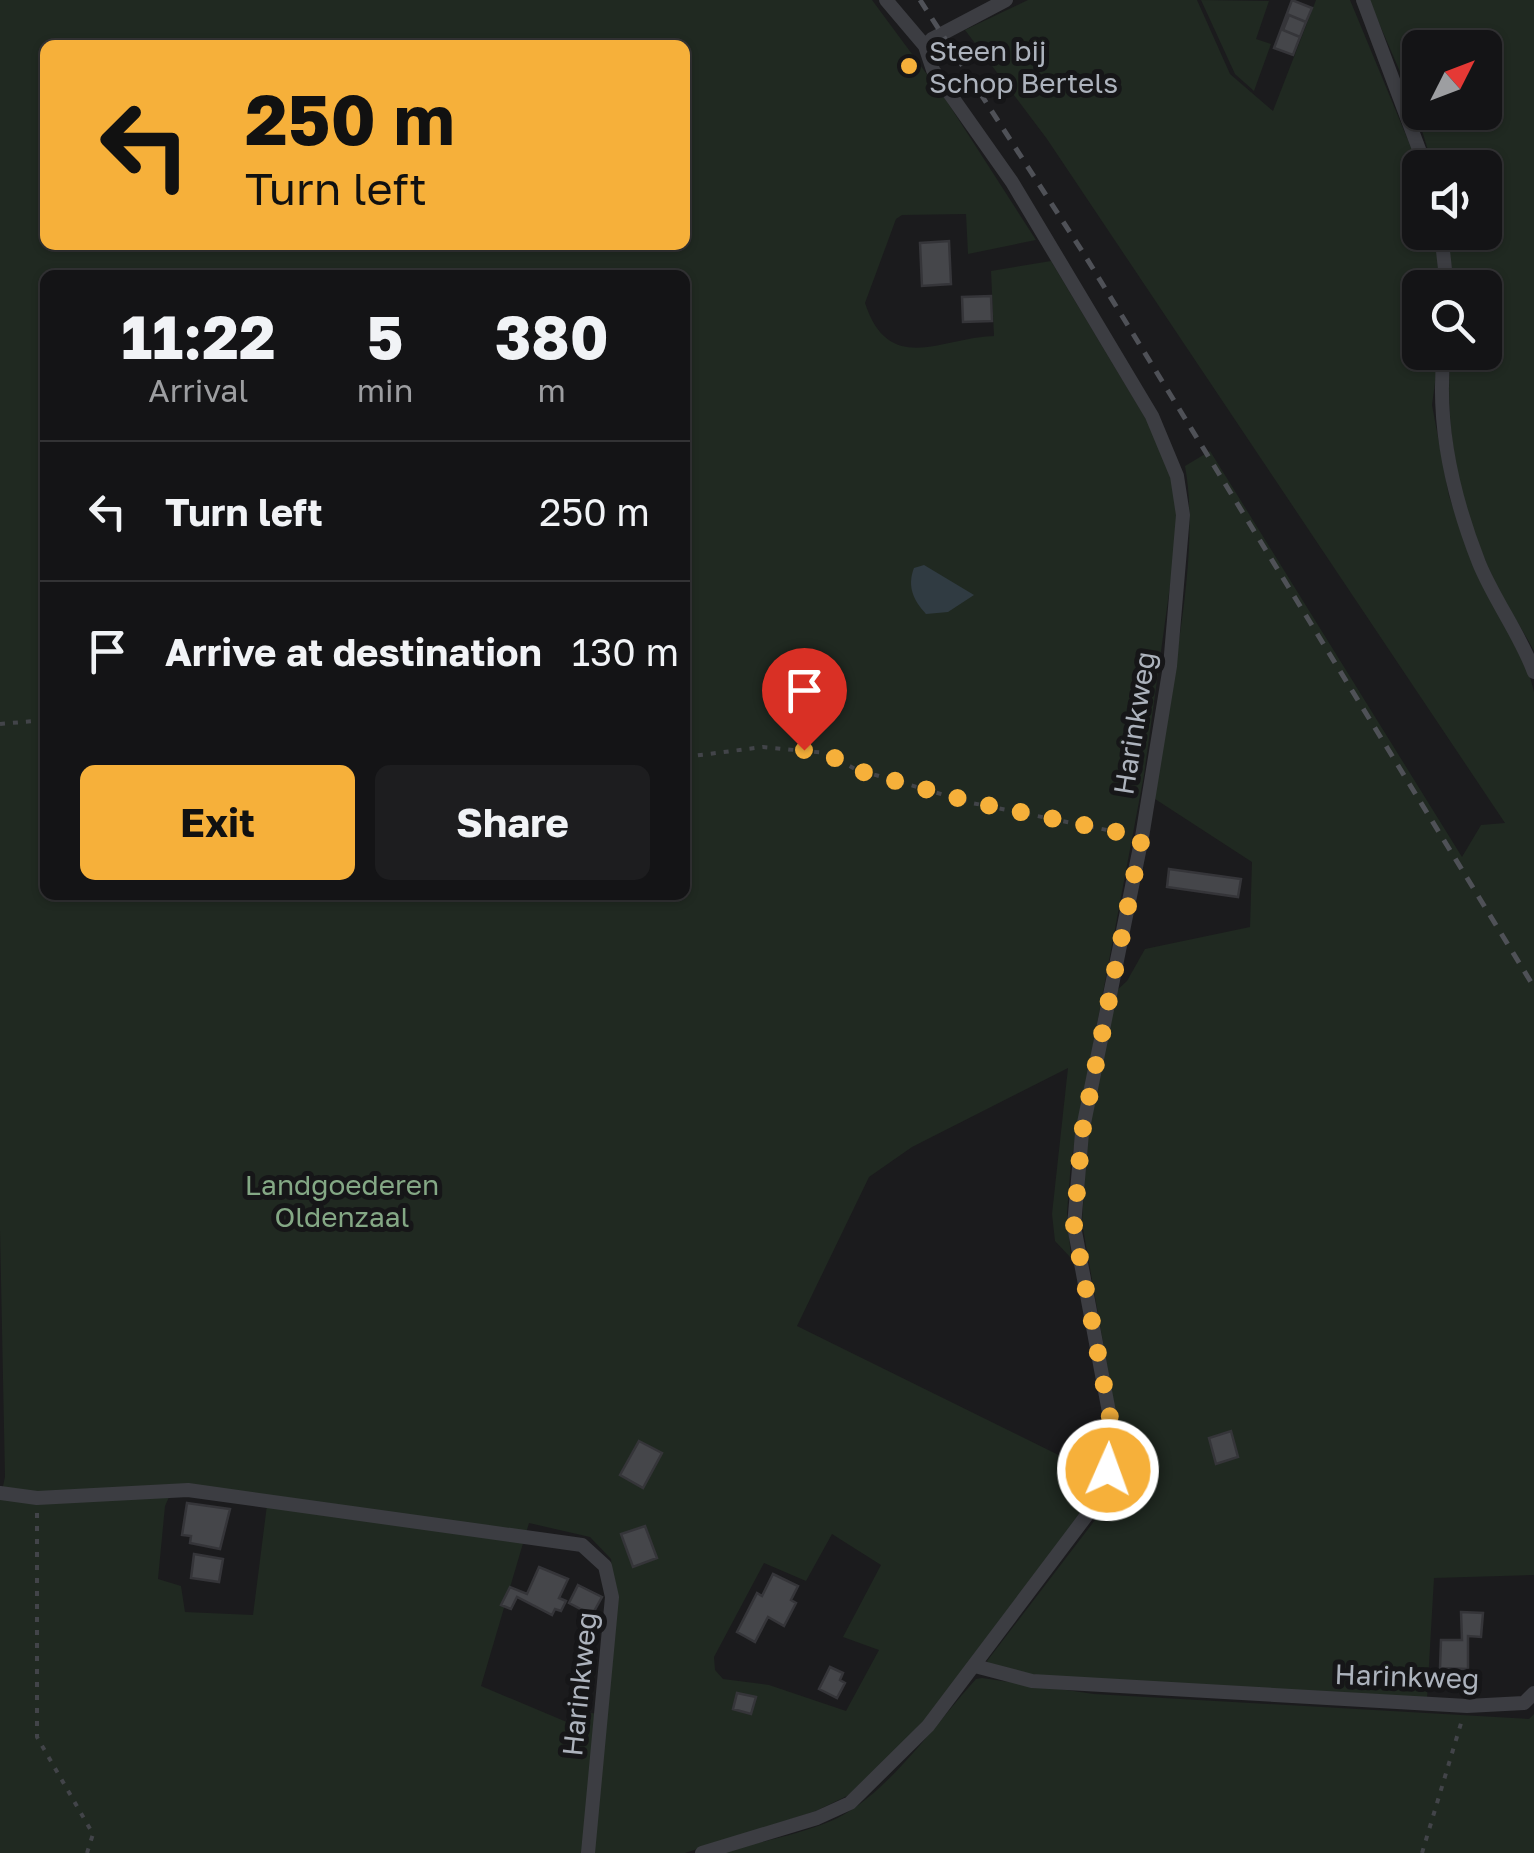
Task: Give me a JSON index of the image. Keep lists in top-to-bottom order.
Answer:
{
  "streets": {
    "street": ["Harinkweg"]
  },
  "parks": ["Landgoederen Oldenzaal"],
  "places": ["Steen bij Schop Bertels"],
  "north": "top right",
  "page": {
    "turn": ["250 m", "Turn left"],
    "eta": [
      "11:22",
      "Arrival",
      "5",
      "min",
      "380",
      "m"
    ],
    "list": [
      {
        "name": "Turn left",
        "value": "250 m"
      },
      {
        "name": "Arrive at destination",
        "value": "130 m"
      }
    ],
    "buttons": ["Exit", "Share"]
  }
}
